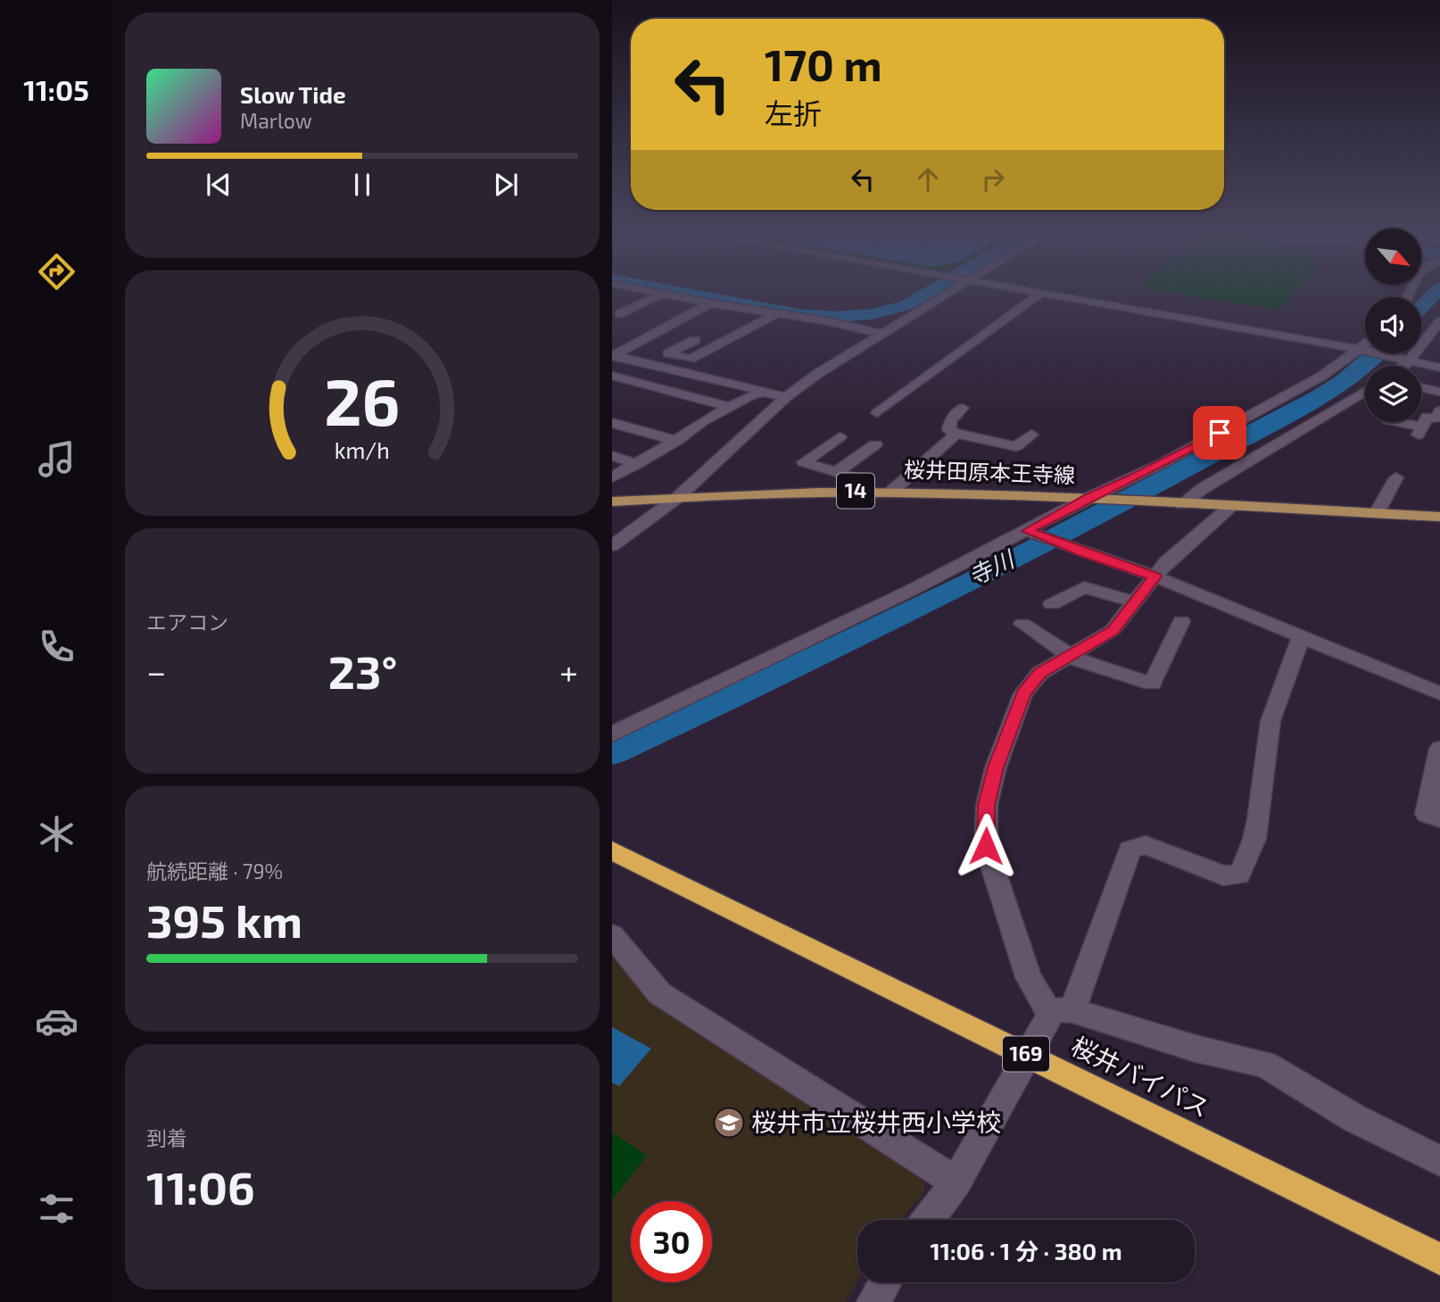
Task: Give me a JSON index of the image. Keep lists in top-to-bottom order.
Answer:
{
  "streets": {
    "highway": ["169", "桜井バイパス"],
    "main road": ["桜井田原本王寺線", "14"]
  },
  "water": ["寺川"],
  "places": {
    "school or university": ["桜井市立桜井西小学校"]
  },
  "north": "bottom right",
  "page": {
    "tabs": "11:05",
    "turn": ["170 m", "左折"],
    "song": ["Slow Tide", "Marlow"],
    "tile": [
      "エアコン",
      ["航続距離 · 79%", "395 km"],
      ["到着", "11:06"]
    ],
    "heat": ["−", "23°", "+"],
    "limit": "30",
    "trip": "11:06 · 1 分 · 380 m",
    "gauge": ["26", "km/h"]
  }
}
